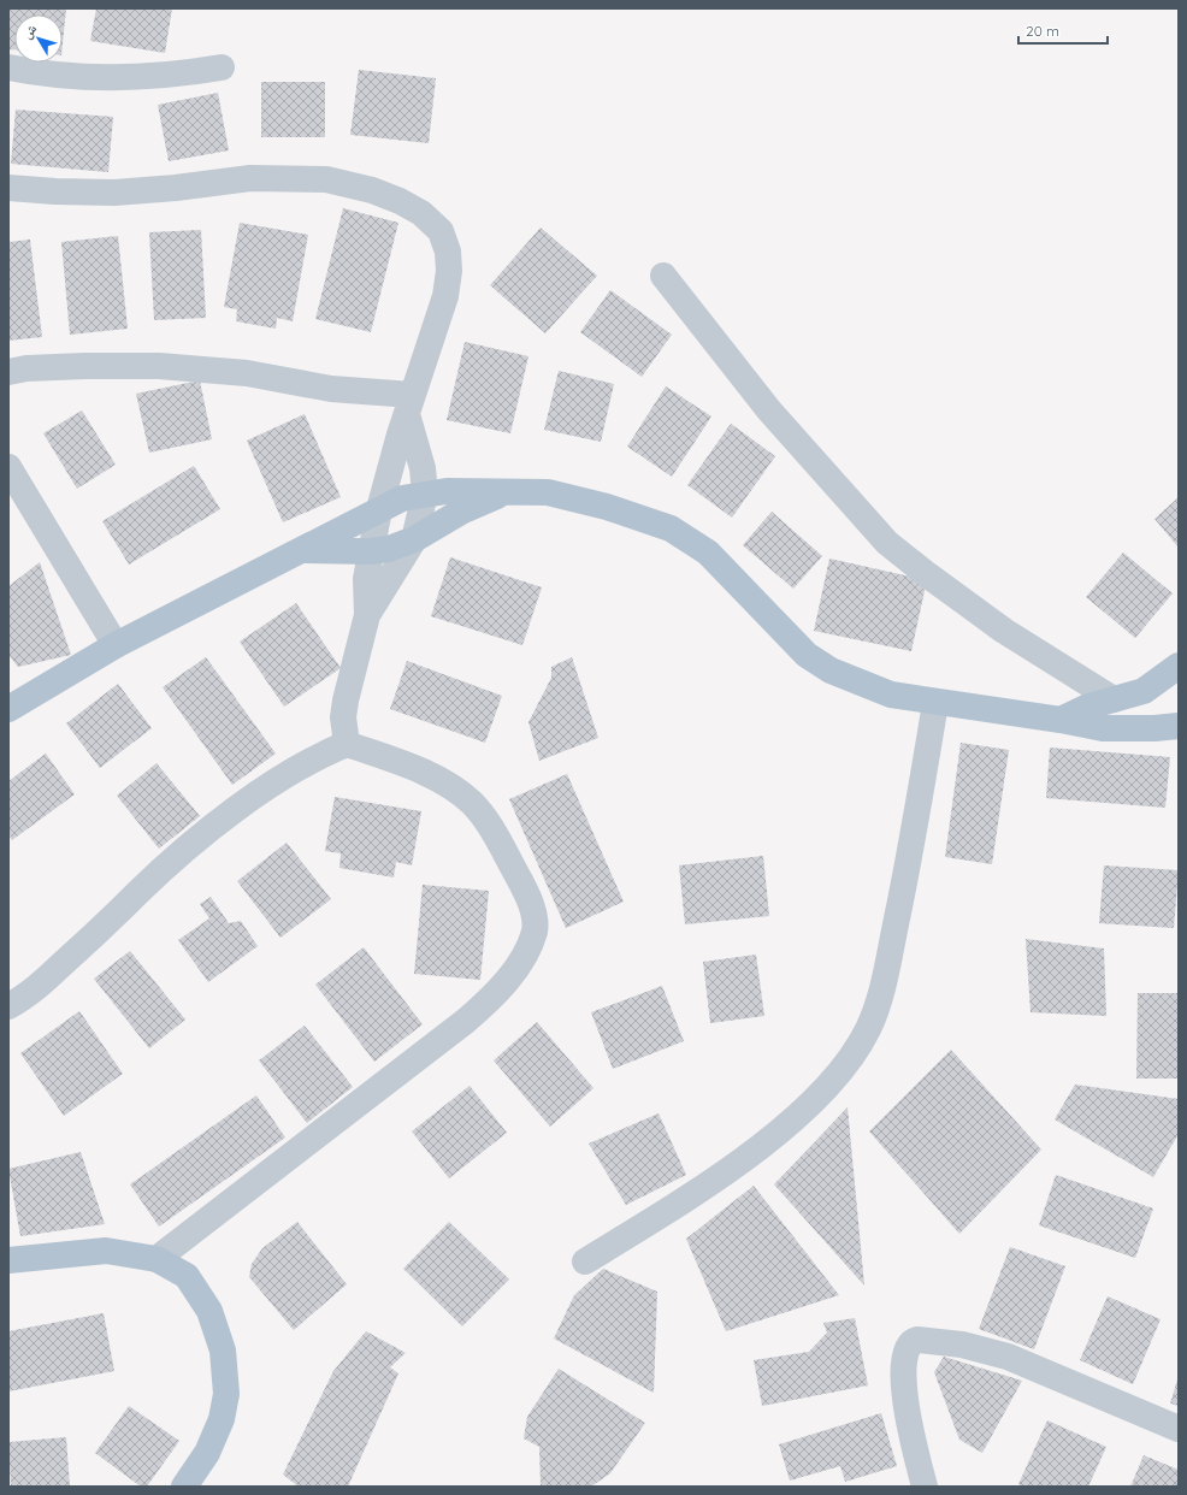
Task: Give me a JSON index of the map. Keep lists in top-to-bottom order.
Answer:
{
  "scale_bar": "20 m",
  "north": "top left"
}
